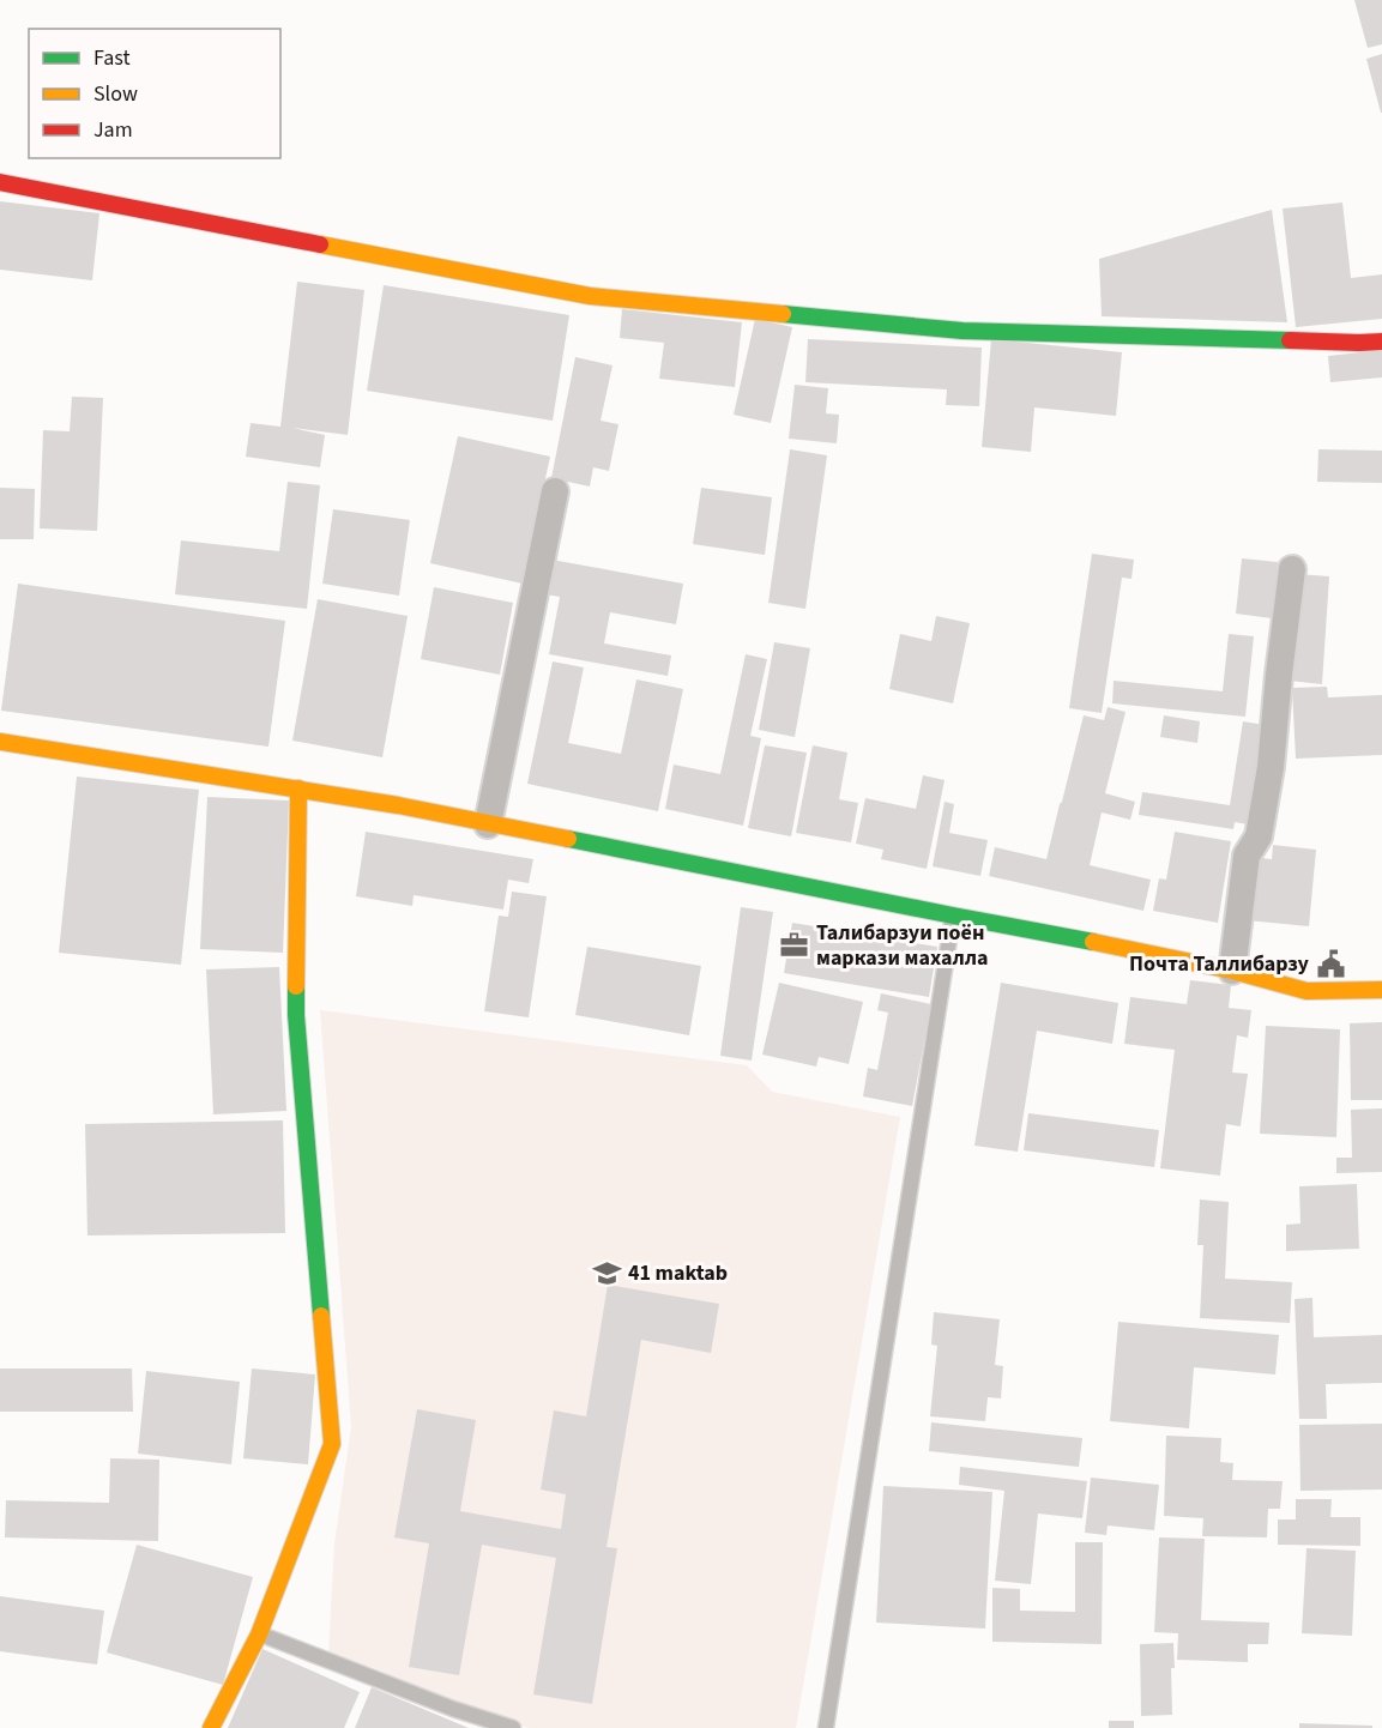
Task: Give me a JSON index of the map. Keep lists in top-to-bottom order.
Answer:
{
  "places": {
    "office": ["Талибарзуи поён маркази махалла"],
    "public building": ["Почта Таллибарзу"],
    "school or university": ["41 maktab"]
  },
  "legend": ["Fast", "Slow", "Jam"]
}
